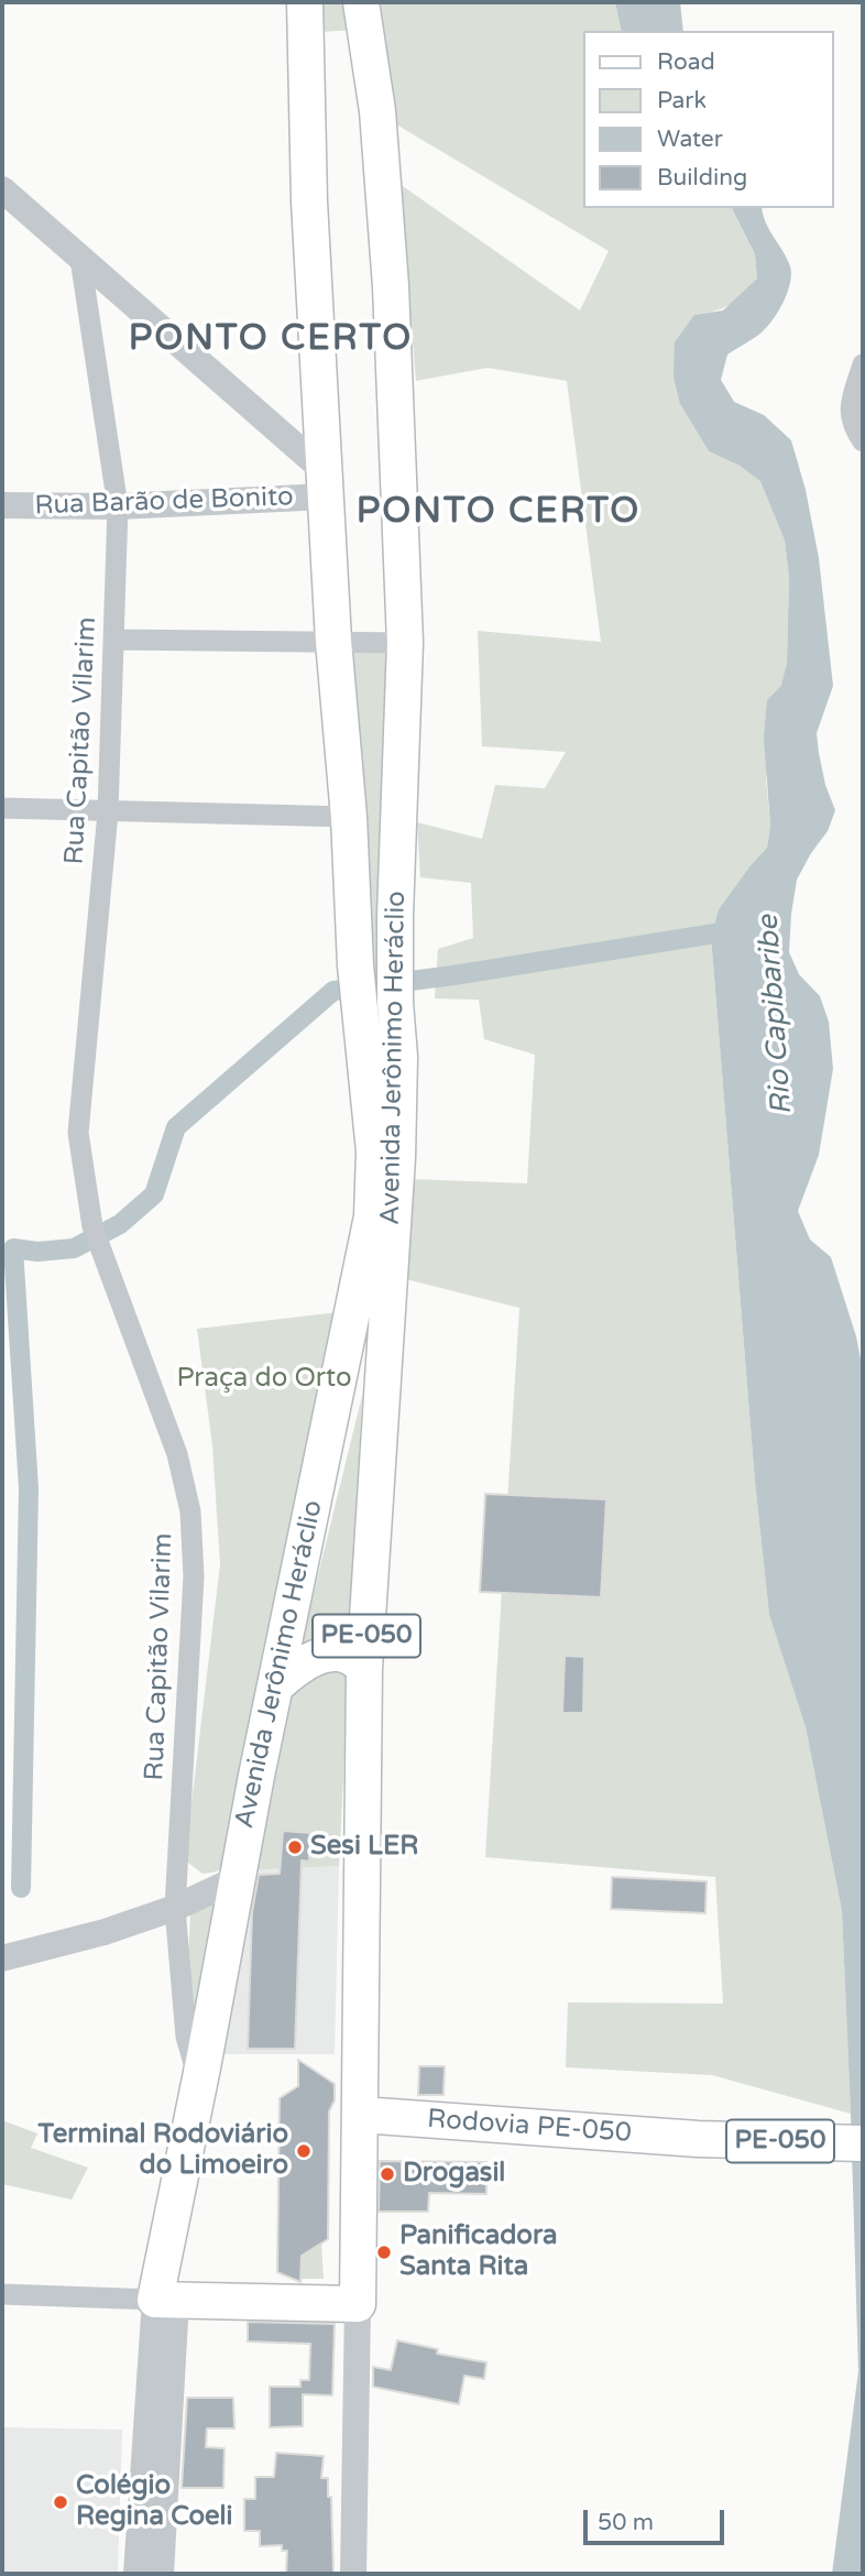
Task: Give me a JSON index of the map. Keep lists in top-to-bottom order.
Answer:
{
  "streets": {
    "main road": ["Avenida Jerônimo Heráclio", "PE-050", "Rodovia PE-050"],
    "street": ["Rua Barão de Bonito", "Rua Capitão Vilarim"]
  },
  "crossings": [
    ["Rua Barão de Bonito", "Rua Capitão Vilarim"],
    ["Rua Barão de Bonito", "Avenida Jerônimo Heráclio"],
    ["Rua Capitão Vilarim", "Avenida Jerônimo Heráclio"],
    ["Rua Capitão Vilarim", "PE-050"],
    ["Avenida Jerônimo Heráclio", "PE-050"],
    ["Avenida Jerônimo Heráclio", "Rodovia PE-050"],
    ["PE-050", "Rodovia PE-050"]
  ],
  "districts": ["PONTO CERTO", "PONTO CERTO"],
  "water": ["Rio Capibaribe"],
  "parks": ["Praça do Orto"],
  "places": [
    "Sesi LER",
    "Terminal Rodoviário do Limoeiro",
    "Drogasil",
    "Panificadora Santa Rita",
    "Colégio Regina Coeli"
  ],
  "legend": [
    "Road",
    "Park",
    "Water",
    "Building"
  ],
  "scale_bar": "50 m"
}
